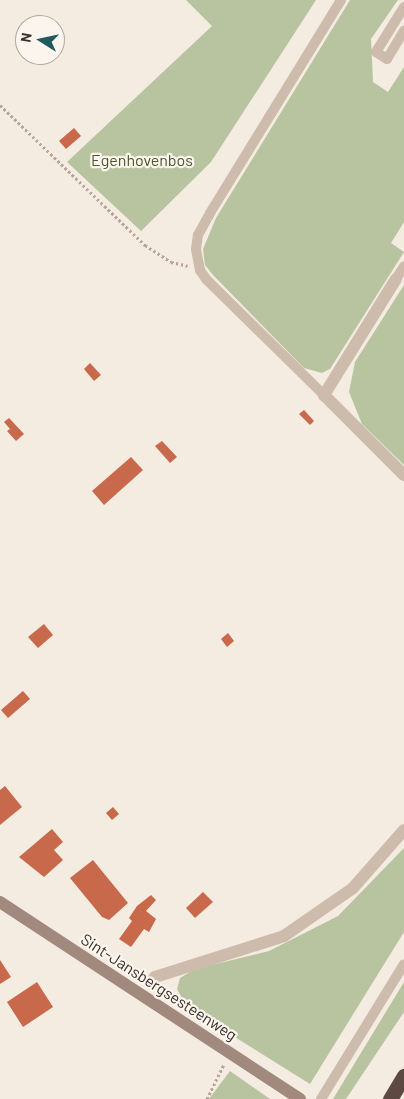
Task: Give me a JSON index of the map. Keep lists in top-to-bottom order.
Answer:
{
  "streets": {
    "main road": ["Sint-Jansbergsesteenweg"]
  },
  "parks": ["Egenhovenbos"],
  "north": "left"
}
